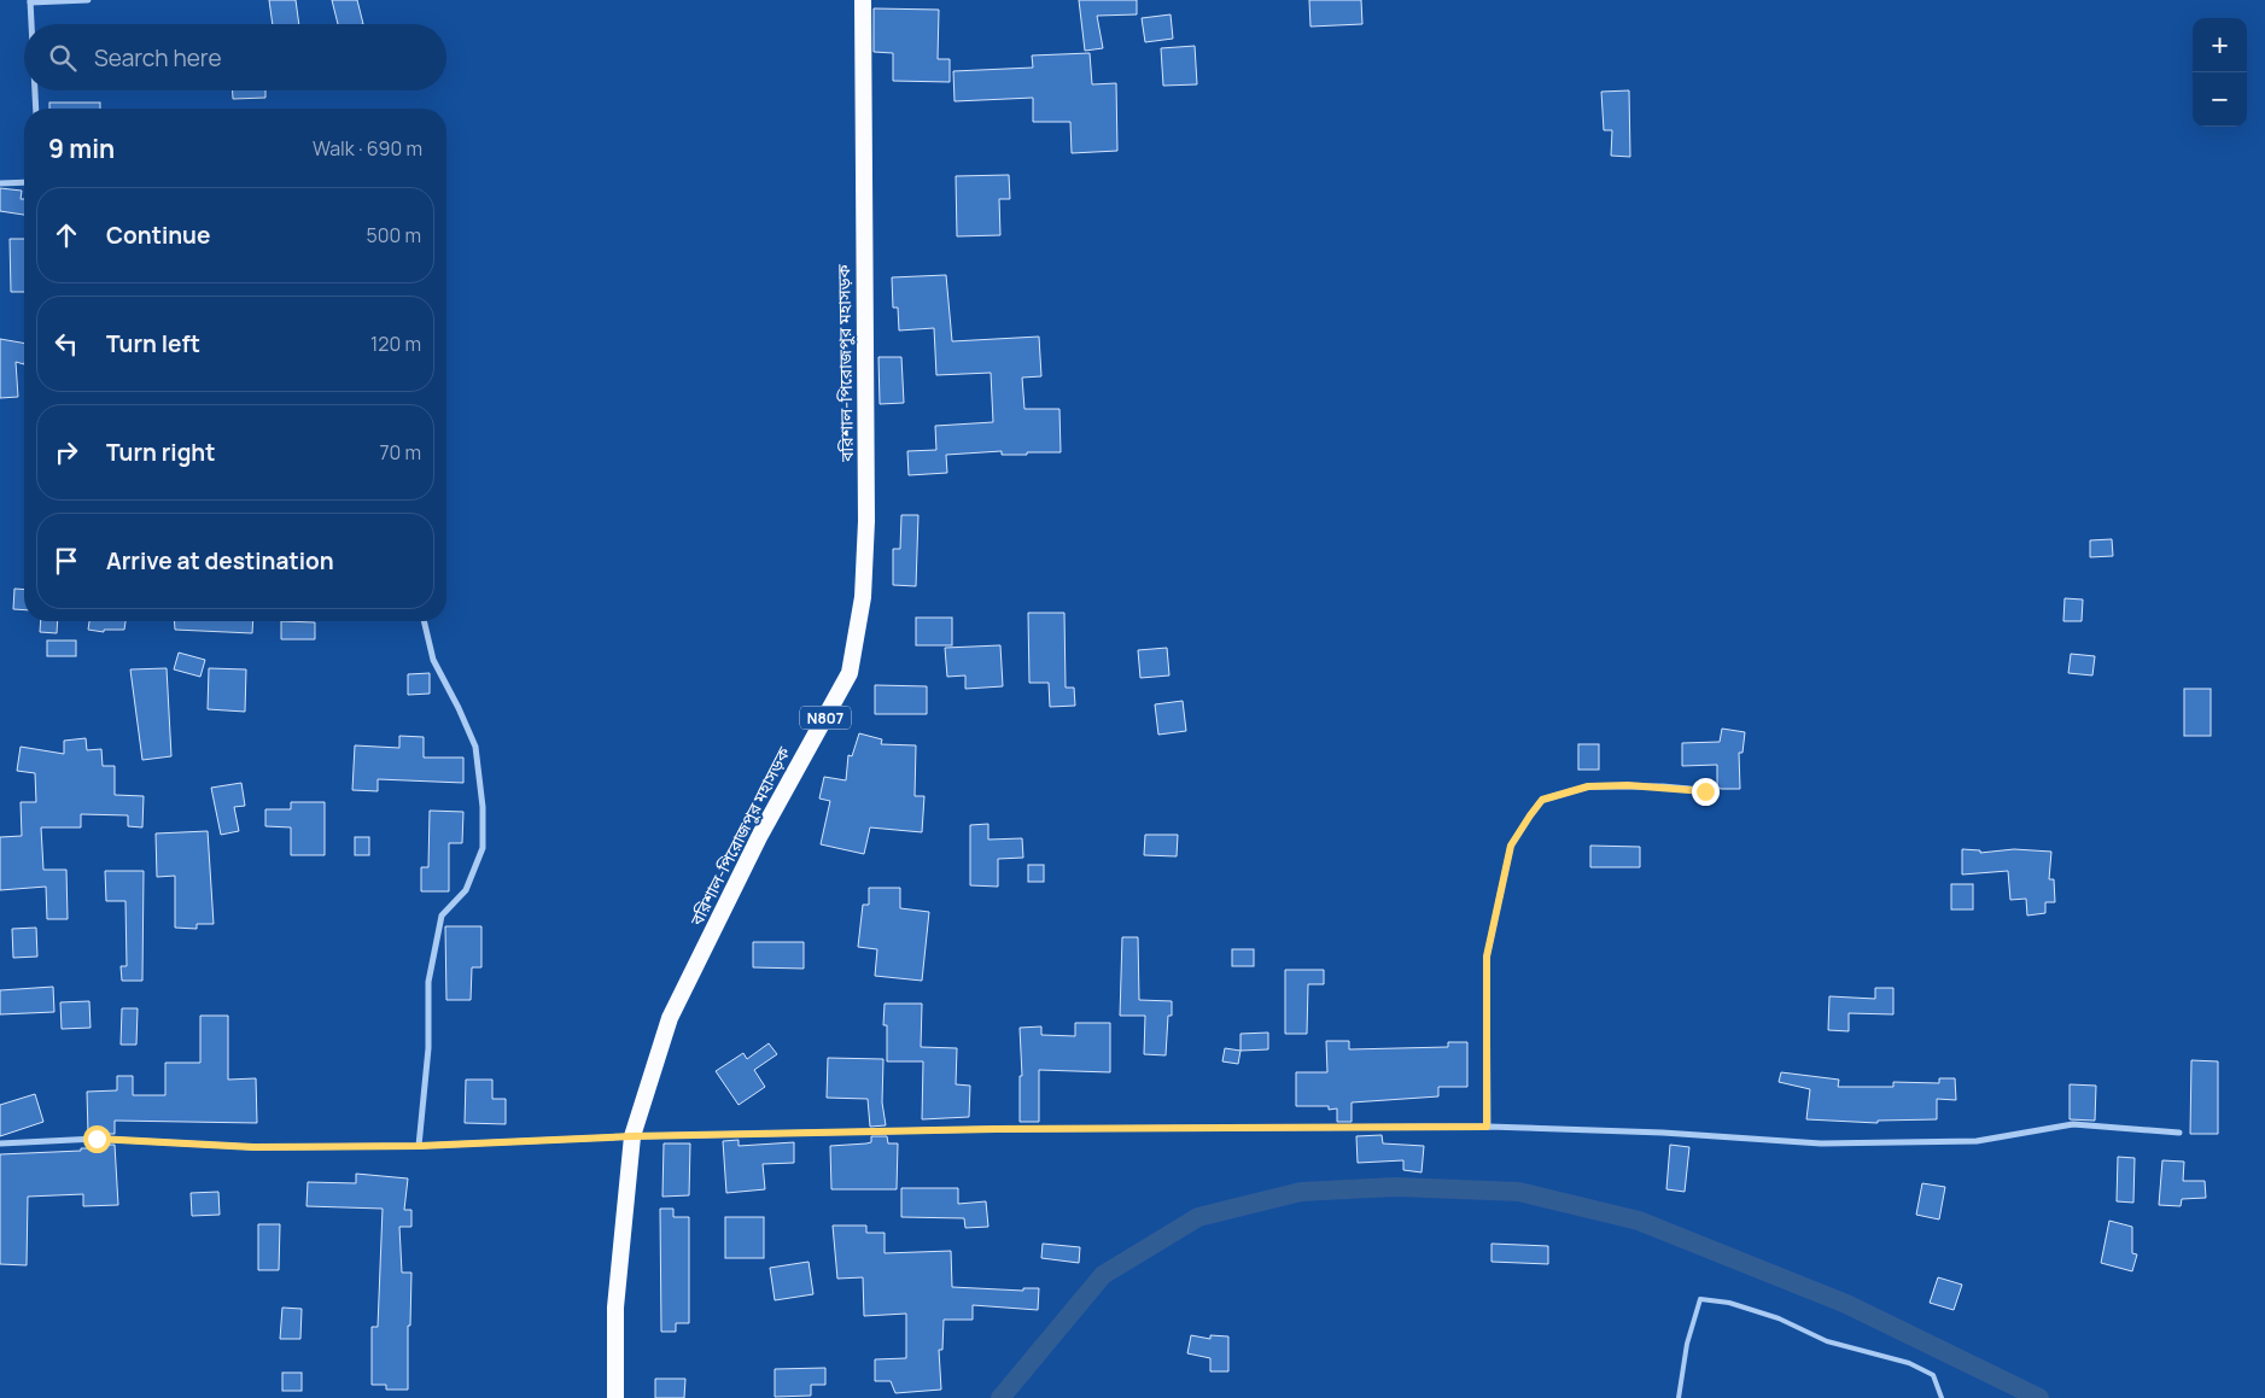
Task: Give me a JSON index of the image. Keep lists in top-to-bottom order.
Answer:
{
  "streets": {
    "highway": ["বরিশাল-পিরোজপুর মহাসড়ক", "N807"]
  },
  "page": {
    "map_buttons": ["+", "−"],
    "search": "Search here",
    "heading": ["9 min", "Walk · 690 m"],
    "list": [
      ["Continue", "500 m"],
      ["Turn left", "120 m"],
      ["Turn right", "70 m"],
      "Arrive at destination"
    ]
  }
}
